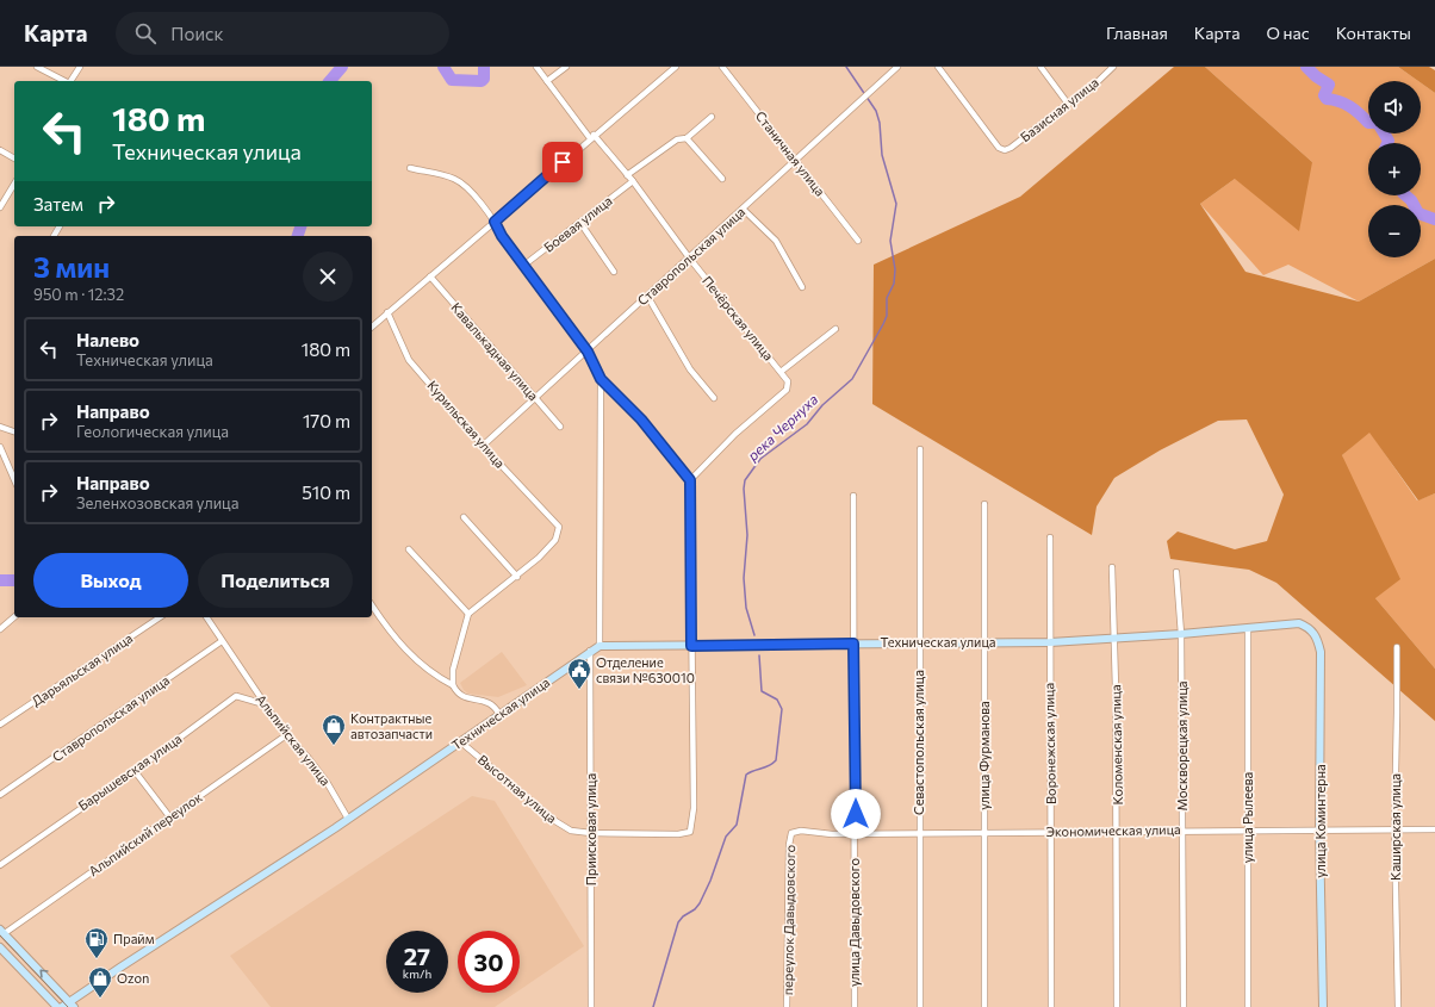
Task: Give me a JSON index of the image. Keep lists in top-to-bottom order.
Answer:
{
  "streets": {
    "street": [
      "Базисная улица",
      "Станичная улица",
      "Боевая улица",
      "Ставропольская улица",
      "Печёрская улица",
      "Кавалькадная улица",
      "Курильская улица",
      "Техническая улица",
      "Дарьяльская улица",
      "Альпийская улица",
      "Севастопольская улица",
      "Воронежская улица",
      "Коломенская улица",
      "Москворецкая улица",
      "улица Фурманова",
      "Барышевская улица",
      "Высотная улица",
      "улица Рылеева",
      "улица Коминтерна",
      "Каширская улица",
      "Приисковая улица",
      "Экономическая улица",
      "Альпийский переулок",
      "переулок Давыдовского",
      "улица Давыдовского"
    ]
  },
  "crossings": [
    ["Станичная улица", "Ставропольская улица"],
    ["Боевая улица", "Печёрская улица"],
    ["Ставропольская улица", "Печёрская улица"],
    ["Ставропольская улица", "Кавалькадная улица"],
    ["Ставропольская улица", "Курильская улица"],
    ["Ставропольская улица", "Альпийская улица"],
    ["Техническая улица", "Альпийская улица"],
    ["Техническая улица", "Севастопольская улица"],
    ["Техническая улица", "Воронежская улица"],
    ["Техническая улица", "Коломенская улица"],
    ["Техническая улица", "Москворецкая улица"],
    ["Техническая улица", "улица Фурманова"],
    ["Техническая улица", "Высотная улица"],
    ["Техническая улица", "улица Рылеева"],
    ["Техническая улица", "улица Коминтерна"],
    ["Техническая улица", "Приисковая улица"],
    ["Техническая улица", "улица Давыдовского"],
    ["Альпийская улица", "Барышевская улица"],
    ["Альпийская улица", "Альпийский переулок"],
    ["Севастопольская улица", "Экономическая улица"],
    ["Воронежская улица", "Экономическая улица"],
    ["Коломенская улица", "Экономическая улица"],
    ["Москворецкая улица", "Экономическая улица"],
    ["улица Фурманова", "Экономическая улица"],
    ["Высотная улица", "Приисковая улица"],
    ["улица Рылеева", "Экономическая улица"],
    ["улица Коминтерна", "Экономическая улица"],
    ["Каширская улица", "Экономическая улица"],
    ["Экономическая улица", "переулок Давыдовского"],
    ["Экономическая улица", "улица Давыдовского"]
  ],
  "water": ["река Чернуха"],
  "places": {
    "public building": ["Отделение связи №630010"],
    "shop": ["Контрактные автозапчасти", "Ozon"],
    "fuel station": ["Прайм"]
  },
  "page": {
    "header": "Карта",
    "search": "Поиск",
    "nav": [
      "Главная",
      "Карта",
      "О нас",
      "Контакты"
    ],
    "map_buttons": ["+", "−"],
    "turn": ["180 m", "Техническая улица"],
    "then": "Затем",
    "heading": ["3 мин", "950 m · 12:32"],
    "list": [
      {
        "name": "Налево",
        "note": "Техническая улица",
        "value": "180 m"
      },
      {
        "name": "Направо",
        "note": "Геологическая улица",
        "value": "170 m"
      },
      {
        "name": "Направо",
        "note": "Зеленхозовская улица",
        "value": "510 m"
      }
    ],
    "buttons": ["Выход", "Поделиться"],
    "speed": "27 km/h",
    "limit": "30"
  }
}
